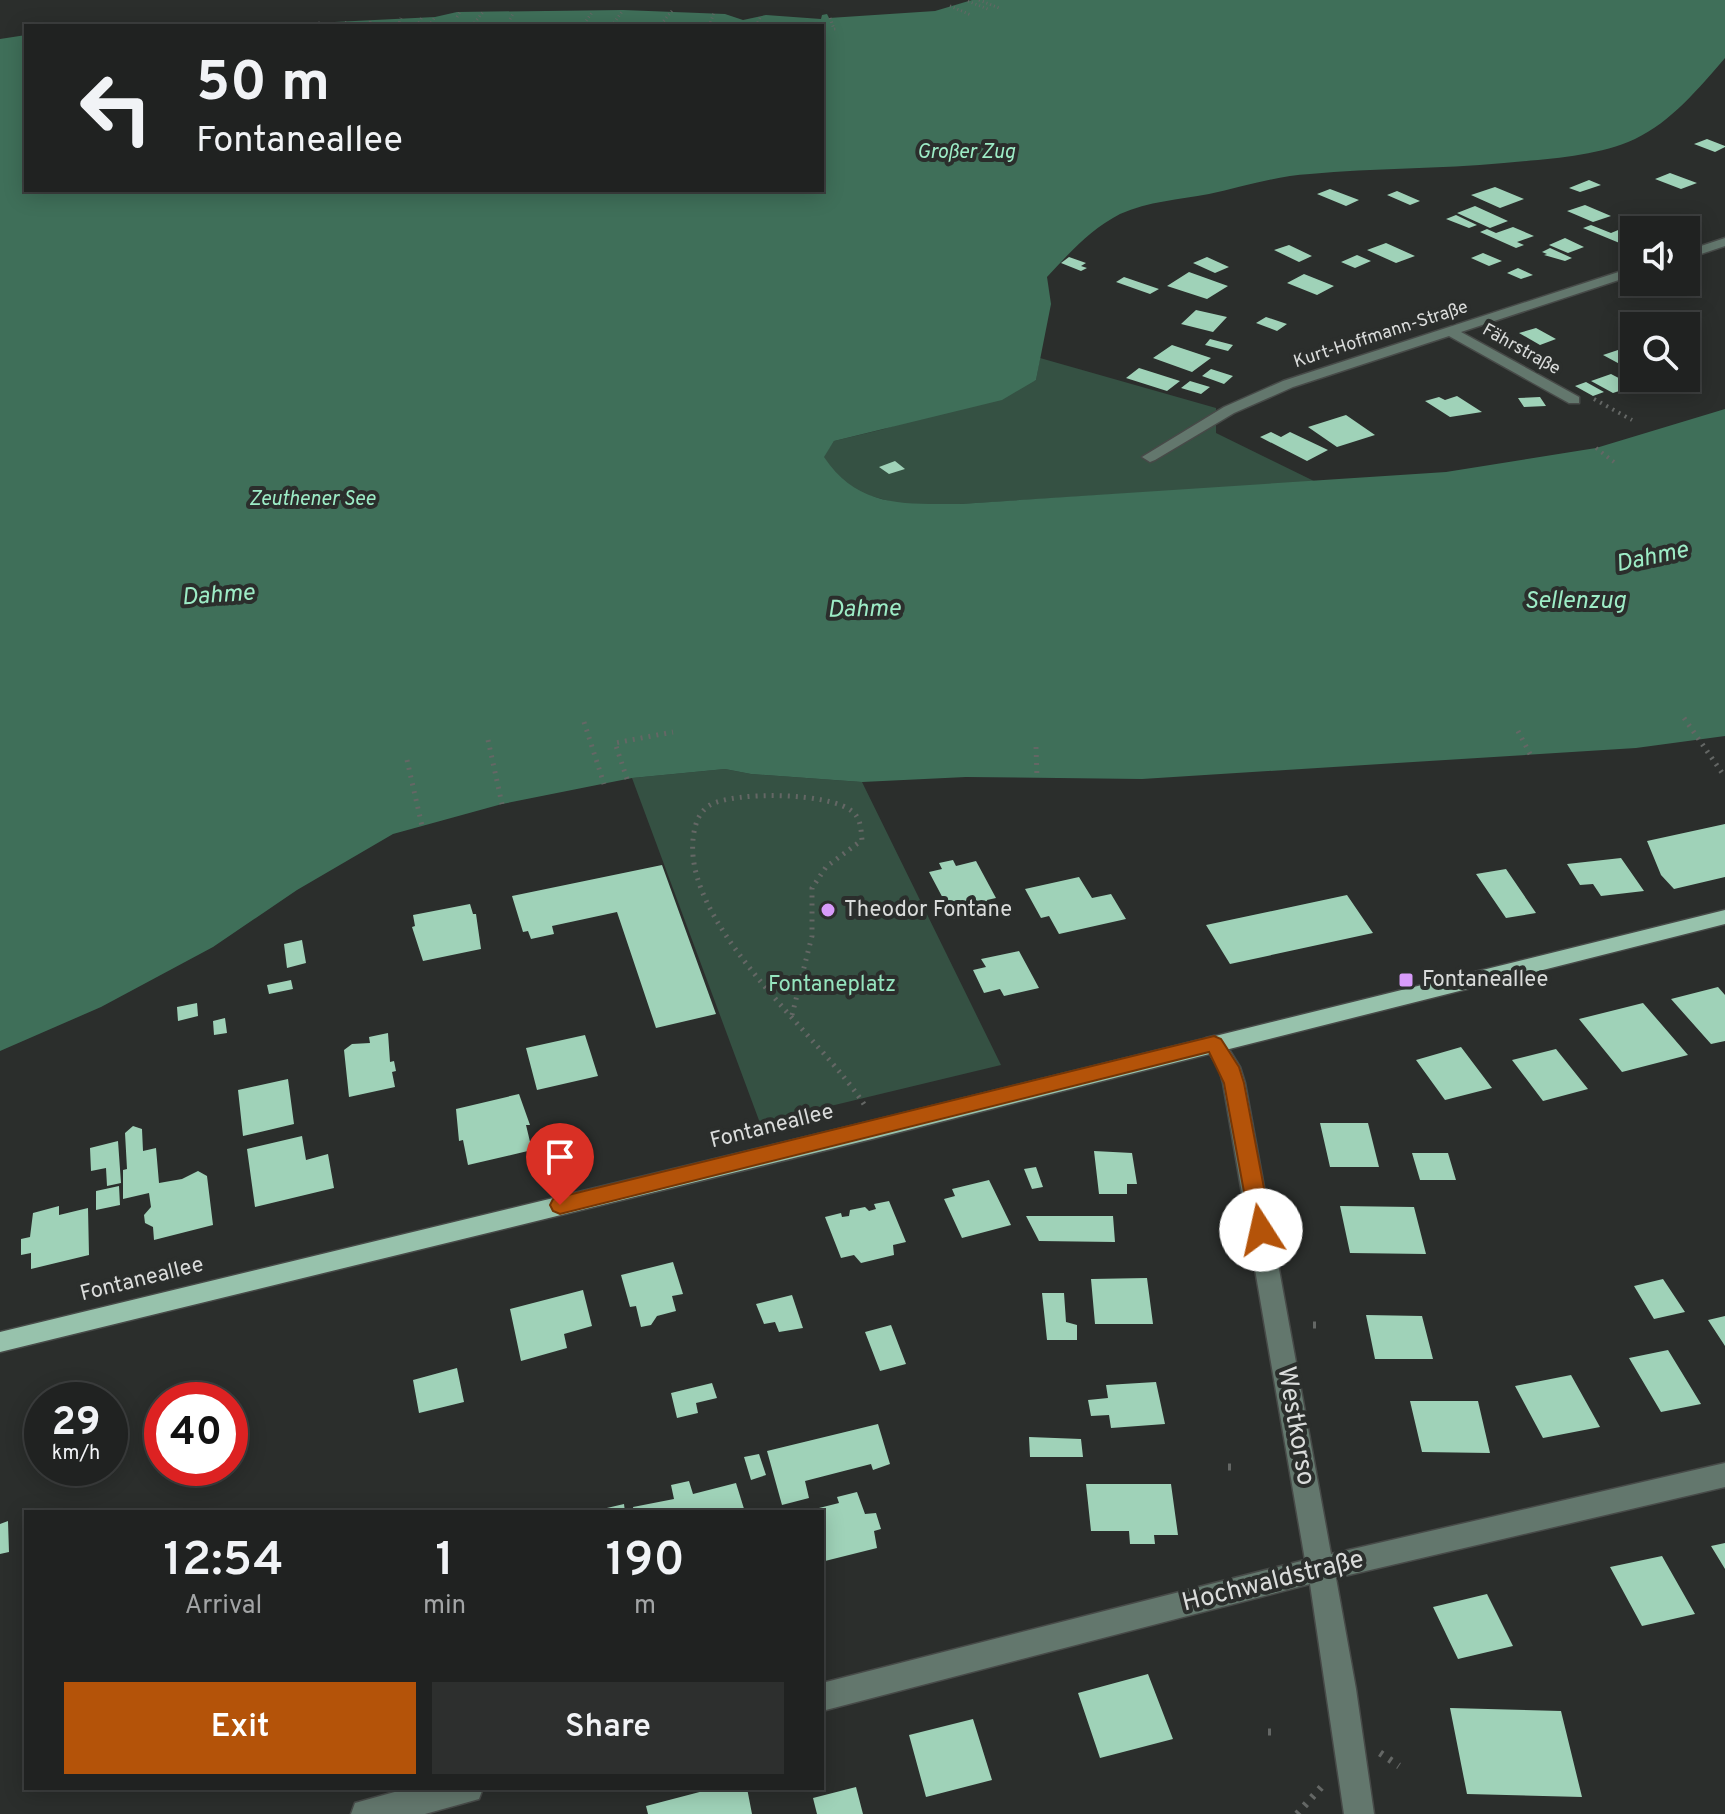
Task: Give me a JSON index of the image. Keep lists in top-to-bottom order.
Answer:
{
  "streets": {
    "main road": ["Fontaneallee"],
    "street": [
      "Kurt-Hoffmann-Straße",
      "Fährstraße",
      "Westkorso",
      "Hochwaldstraße"
    ]
  },
  "crossings": [
    ["Kurt-Hoffmann-Straße", "Fährstraße"],
    ["Fontaneallee", "Westkorso"],
    ["Westkorso", "Hochwaldstraße"]
  ],
  "water": [
    "Großer Zug",
    "Zeuthener See",
    "Dahme",
    "Sellenzug"
  ],
  "parks": ["Fontaneplatz"],
  "places": {
    "other": ["Theodor Fontane"],
    "transit": ["Fontaneallee"]
  },
  "page": {
    "turn": ["50 m", "Fontaneallee"],
    "speed": "29 km/h",
    "limit": "40",
    "eta": [
      "12:54",
      "Arrival",
      "1",
      "min",
      "190",
      "m"
    ],
    "buttons": ["Exit", "Share"]
  }
}
